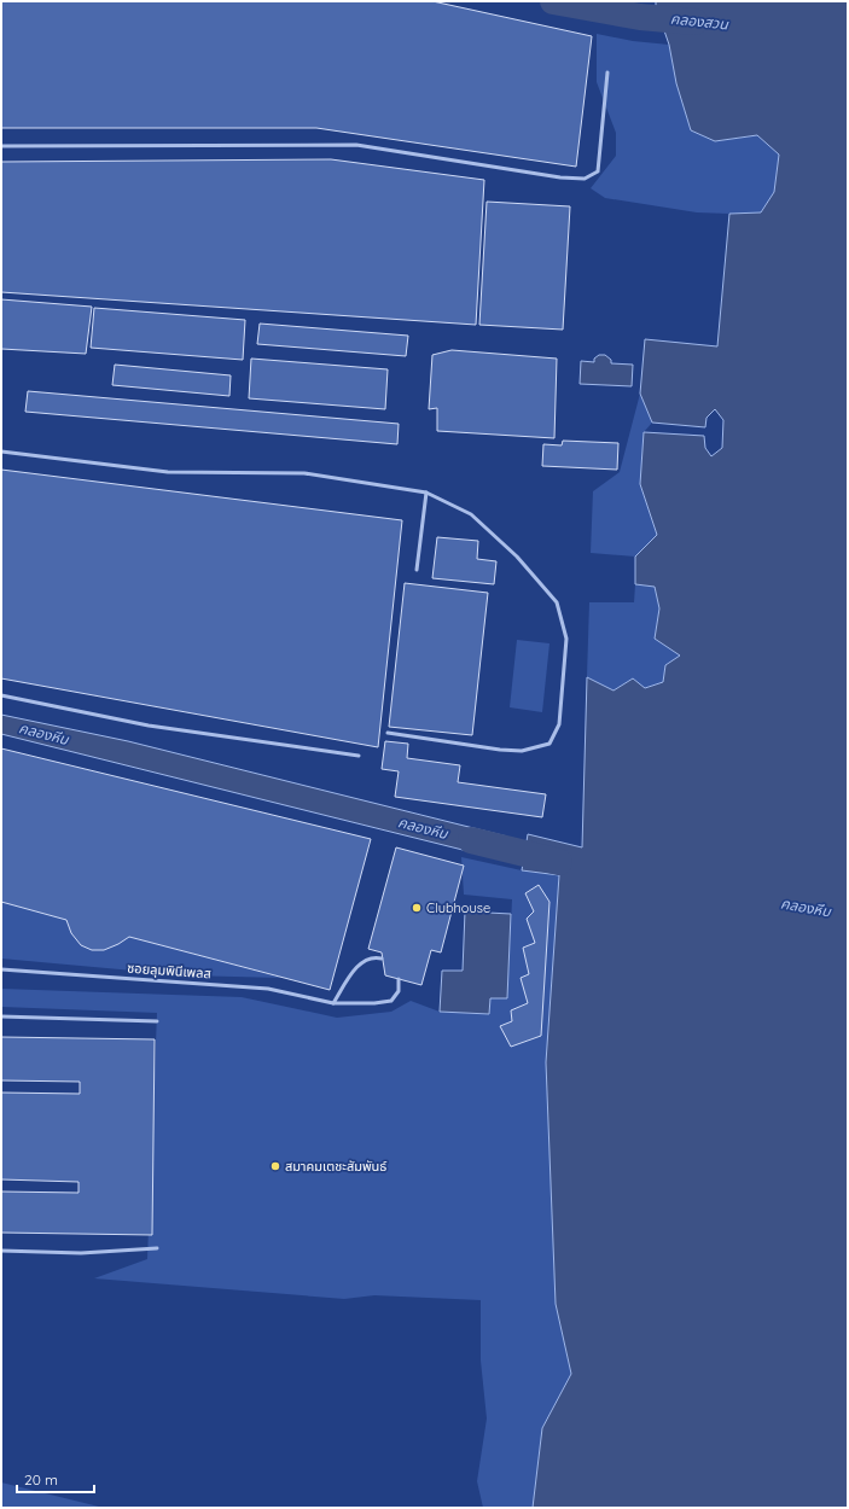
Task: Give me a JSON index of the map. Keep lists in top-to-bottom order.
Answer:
{
  "streets": {
    "lane": ["ซอยลุมพินีเพลส"]
  },
  "water": ["คลองสวน", "คลองหีบ"],
  "places": ["Clubhouse", "สมาคมเตชะสัมพันธ์"],
  "scale_bar": "20 m"
}
